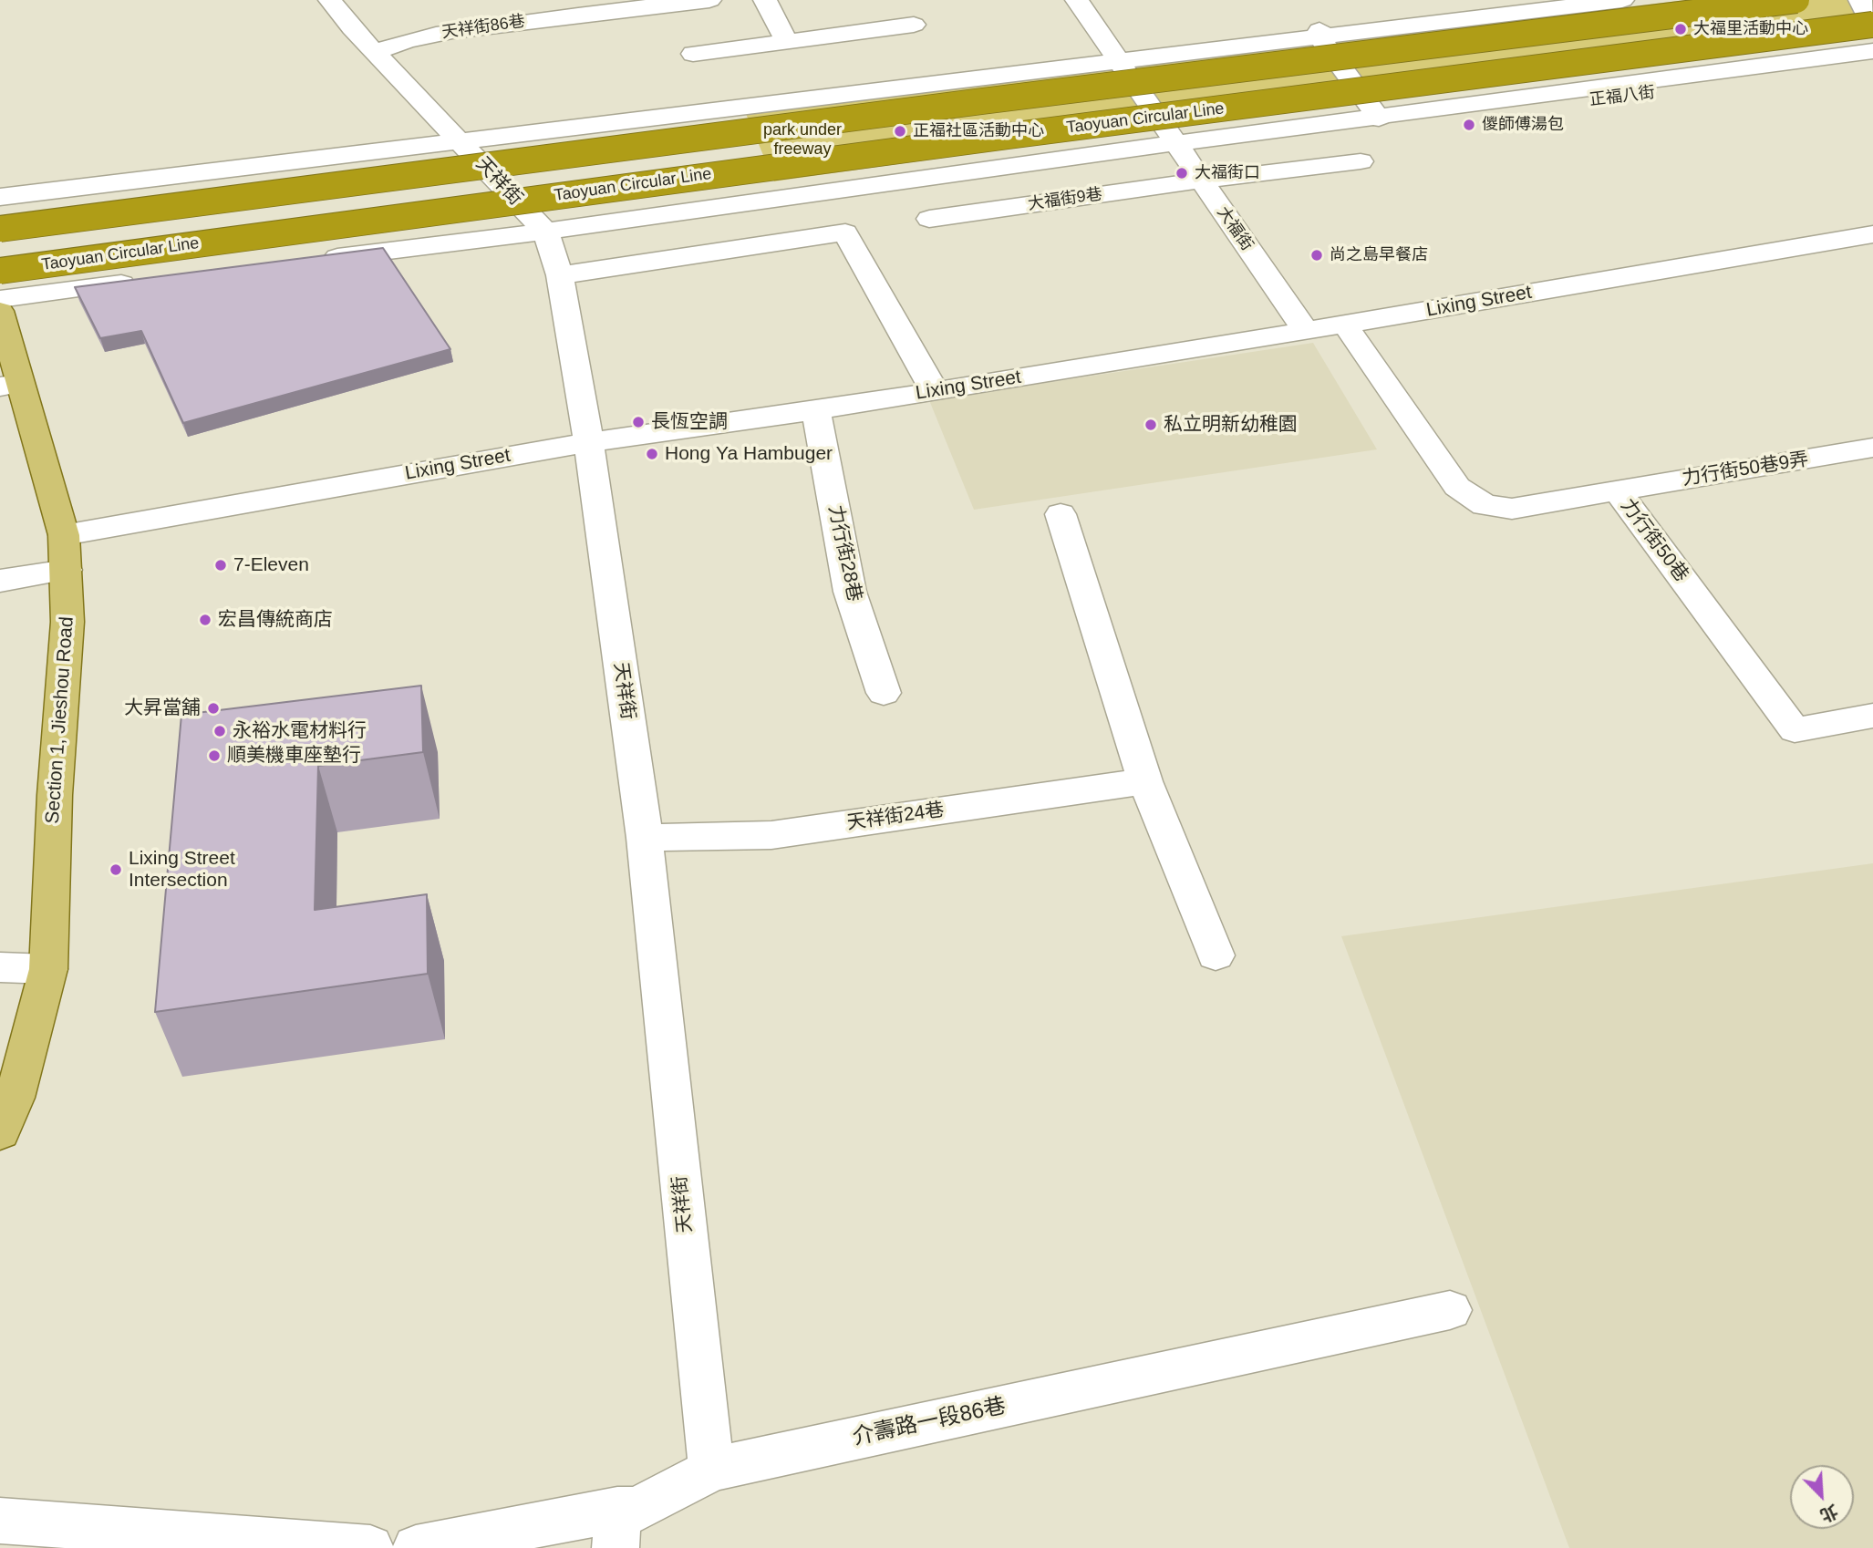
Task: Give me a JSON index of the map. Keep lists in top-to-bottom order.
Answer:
{
  "streets": {
    "highway": ["Taoyuan Circular Line"],
    "main road": ["Section 1, Jieshou Road"],
    "street": [
      "天祥街86巷",
      "正福八街",
      "天祥街",
      "大福街9巷",
      "大福街",
      "Lixing Street",
      "力行街50巷9弄",
      "力行街50巷",
      "力行街28巷",
      "天祥街24巷",
      "介壽路一段86巷"
    ]
  },
  "crossings": [
    ["天祥街86巷", "天祥街"],
    ["天祥街", "Lixing Street"],
    ["天祥街", "天祥街24巷"],
    ["天祥街", "介壽路一段86巷"],
    ["大福街9巷", "大福街"],
    ["大福街", "Lixing Street"],
    ["Lixing Street", "力行街50巷"],
    ["Lixing Street", "力行街28巷"],
    ["Lixing Street", "Section 1, Jieshou Road"],
    ["力行街50巷9弄", "力行街50巷"]
  ],
  "parks": ["park under freeway"],
  "places": [
    "大福里活動中心",
    "儍師傅湯包",
    "正福社區活動中心",
    "大福街口",
    "尚之島早餐店",
    "長恆空調",
    "私立明新幼稚園",
    "Hong Ya Hambuger",
    "7-Eleven",
    "宏昌傳統商店",
    "大昇當舖",
    "永裕水電材料行",
    "順美機車座墊行",
    "Lixing Street Intersection"
  ],
  "north": "bottom right"
}
